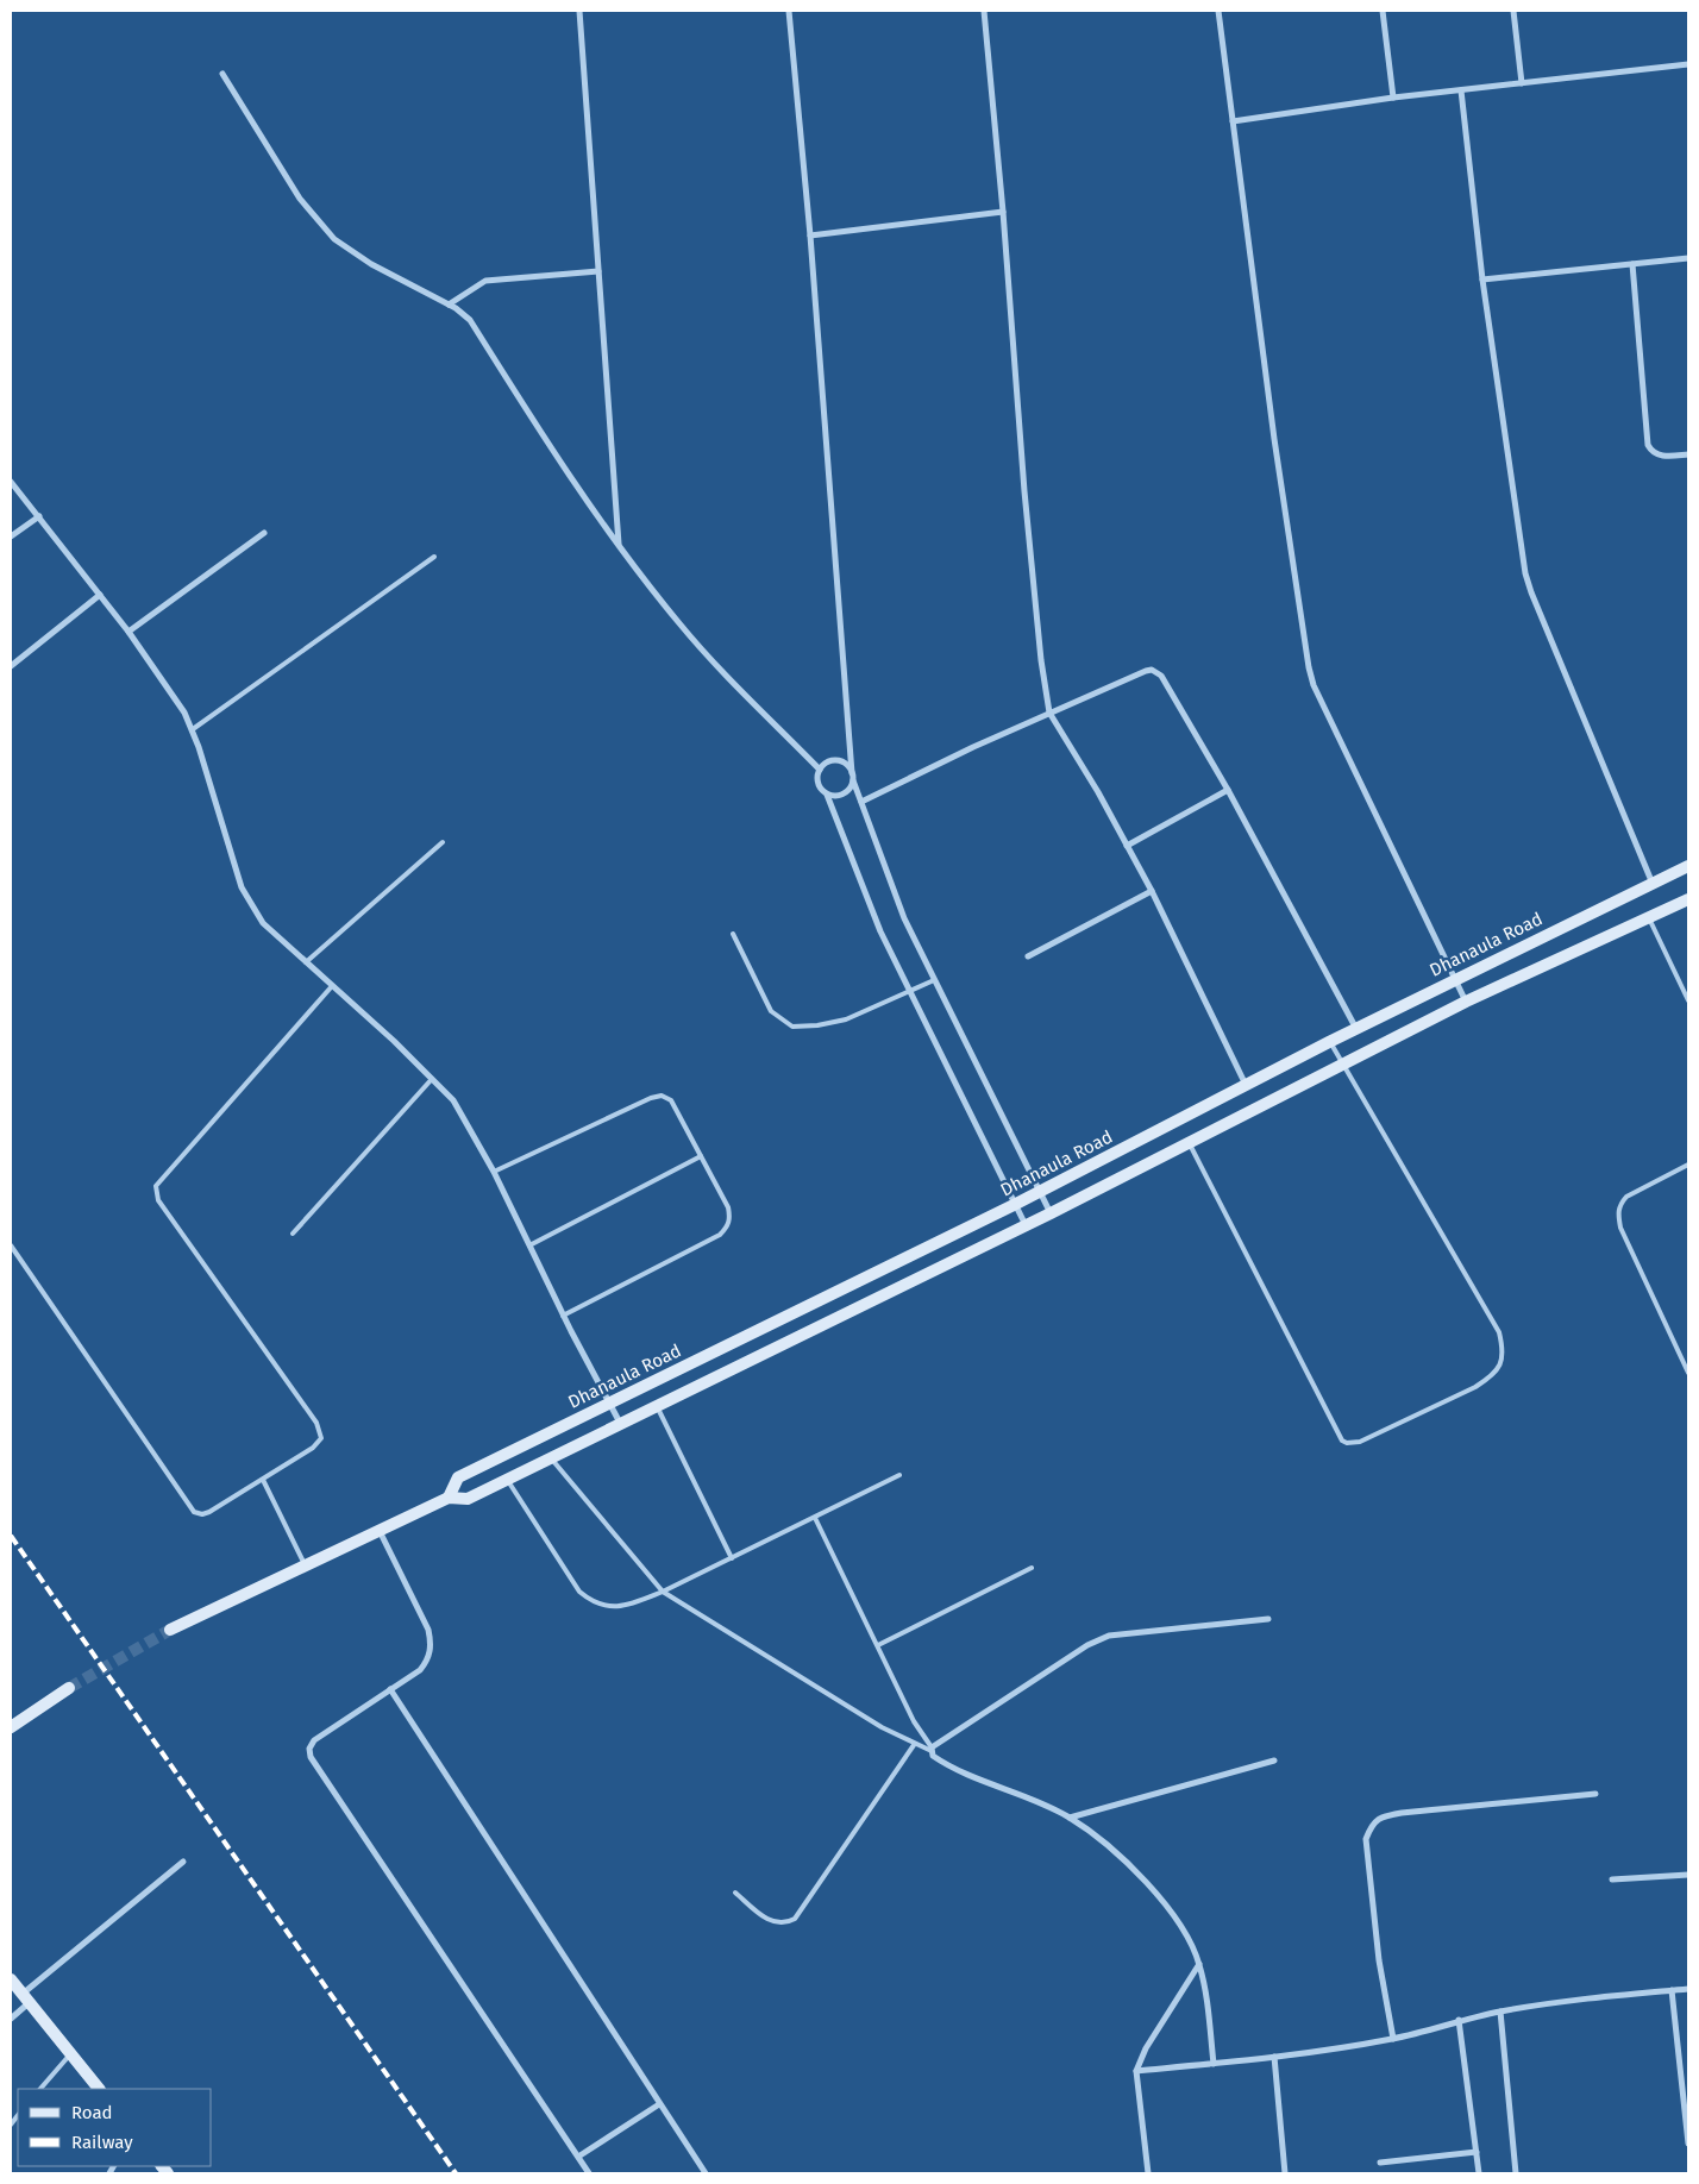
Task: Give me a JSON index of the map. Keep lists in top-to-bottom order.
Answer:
{
  "streets": {
    "street": ["Dhanaula Road"]
  },
  "legend": ["Road", "Railway"]
}
